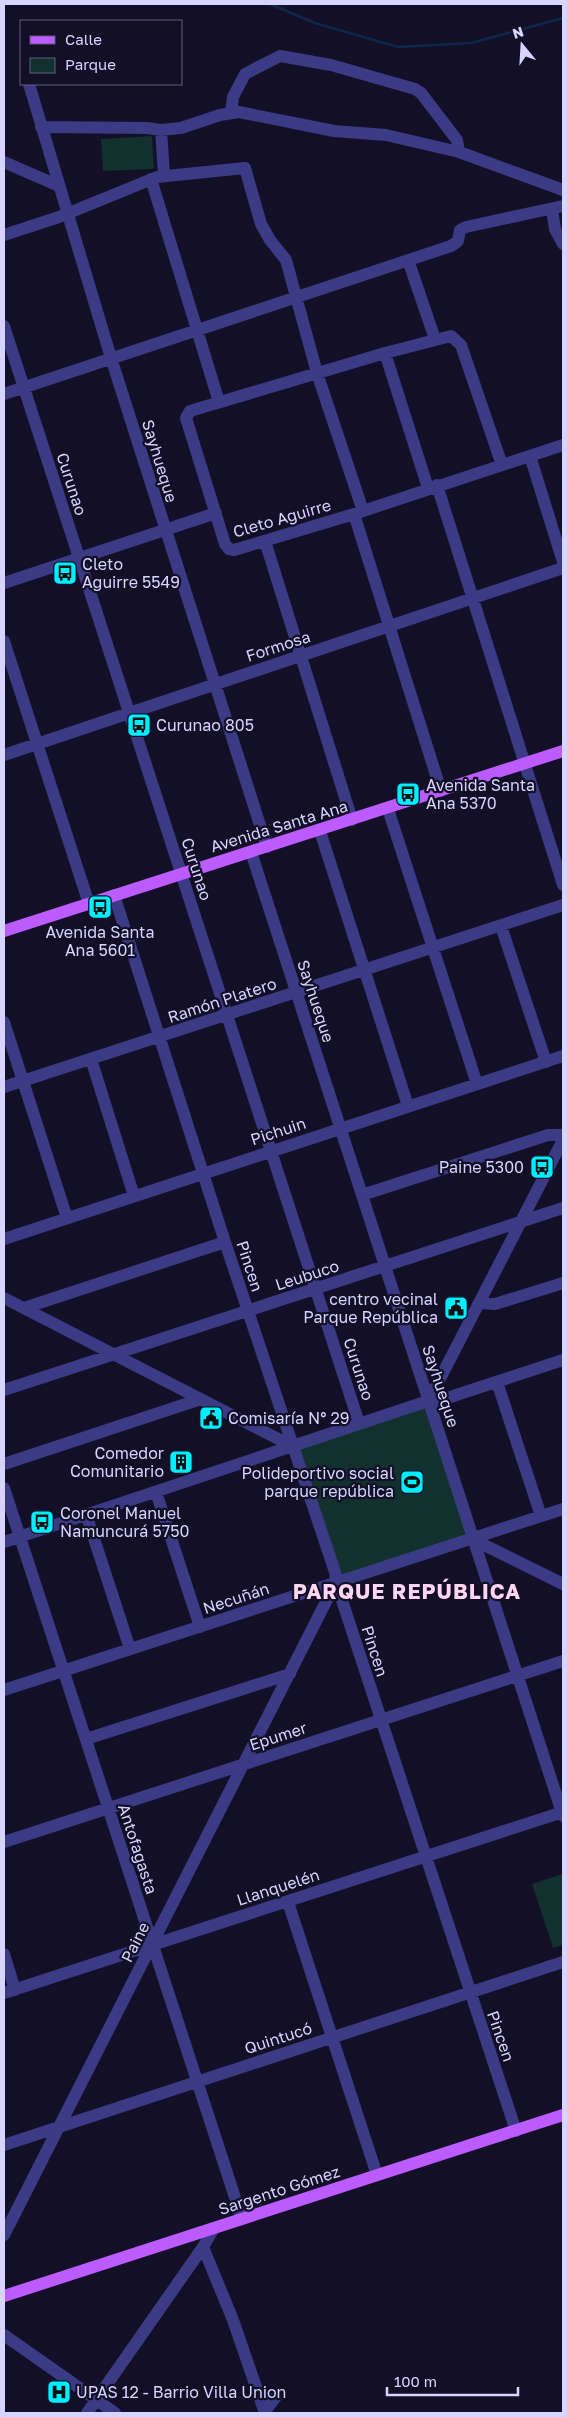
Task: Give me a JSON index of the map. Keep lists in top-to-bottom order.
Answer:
{
  "streets": {
    "main road": ["Avenida Santa Ana", "Sargento Gómez"],
    "street": [
      "Sayhueque",
      "Curunao",
      "Cleto Aguirre",
      "Formosa",
      "Ramón Platero",
      "Pichuin",
      "Pincen",
      "Leubuco",
      "Necuñán",
      "Epumer",
      "Antofagasta",
      "Llanquelén",
      "Paine",
      "Quintucó"
    ]
  },
  "crossings": [
    ["Sayhueque", "Cleto Aguirre"],
    ["Sayhueque", "Formosa"],
    ["Sayhueque", "Avenida Santa Ana"],
    ["Sayhueque", "Ramón Platero"],
    ["Sayhueque", "Pichuin"],
    ["Sayhueque", "Leubuco"],
    ["Sayhueque", "Necuñán"],
    ["Sayhueque", "Epumer"],
    ["Sayhueque", "Llanquelén"],
    ["Curunao", "Cleto Aguirre"],
    ["Curunao", "Formosa"],
    ["Curunao", "Avenida Santa Ana"],
    ["Curunao", "Ramón Platero"],
    ["Curunao", "Pichuin"],
    ["Curunao", "Leubuco"],
    ["Avenida Santa Ana", "Pincen"],
    ["Ramón Platero", "Pincen"],
    ["Pichuin", "Pincen"],
    ["Pincen", "Leubuco"],
    ["Pincen", "Necuñán"],
    ["Pincen", "Epumer"],
    ["Pincen", "Llanquelén"],
    ["Pincen", "Paine"],
    ["Pincen", "Quintucó"],
    ["Pincen", "Sargento Gómez"],
    ["Necuñán", "Antofagasta"],
    ["Necuñán", "Paine"],
    ["Epumer", "Antofagasta"],
    ["Epumer", "Paine"],
    ["Antofagasta", "Llanquelén"],
    ["Antofagasta", "Paine"],
    ["Antofagasta", "Quintucó"],
    ["Antofagasta", "Sargento Gómez"],
    ["Llanquelén", "Paine"],
    ["Paine", "Quintucó"]
  ],
  "districts": ["PARQUE REPÚBLICA"],
  "places": {
    "bus stop": [
      "Cleto Aguirre 5549",
      "Curunao 805",
      "Avenida Santa Ana 5370",
      "Avenida Santa Ana 5601",
      "Paine 5300",
      "Coronel Manuel Namuncurá 5750"
    ],
    "public building": ["centro vecinal Parque República", "Comisaría N° 29"],
    "building": ["Comedor Comunitario"],
    "sports": ["Polideportivo social parque república"],
    "hospital": ["UPAS 12 - Barrio Villa Union"]
  },
  "legend": ["Calle", "Parque"],
  "scale_bar": "100 m",
  "north": "top"
}
